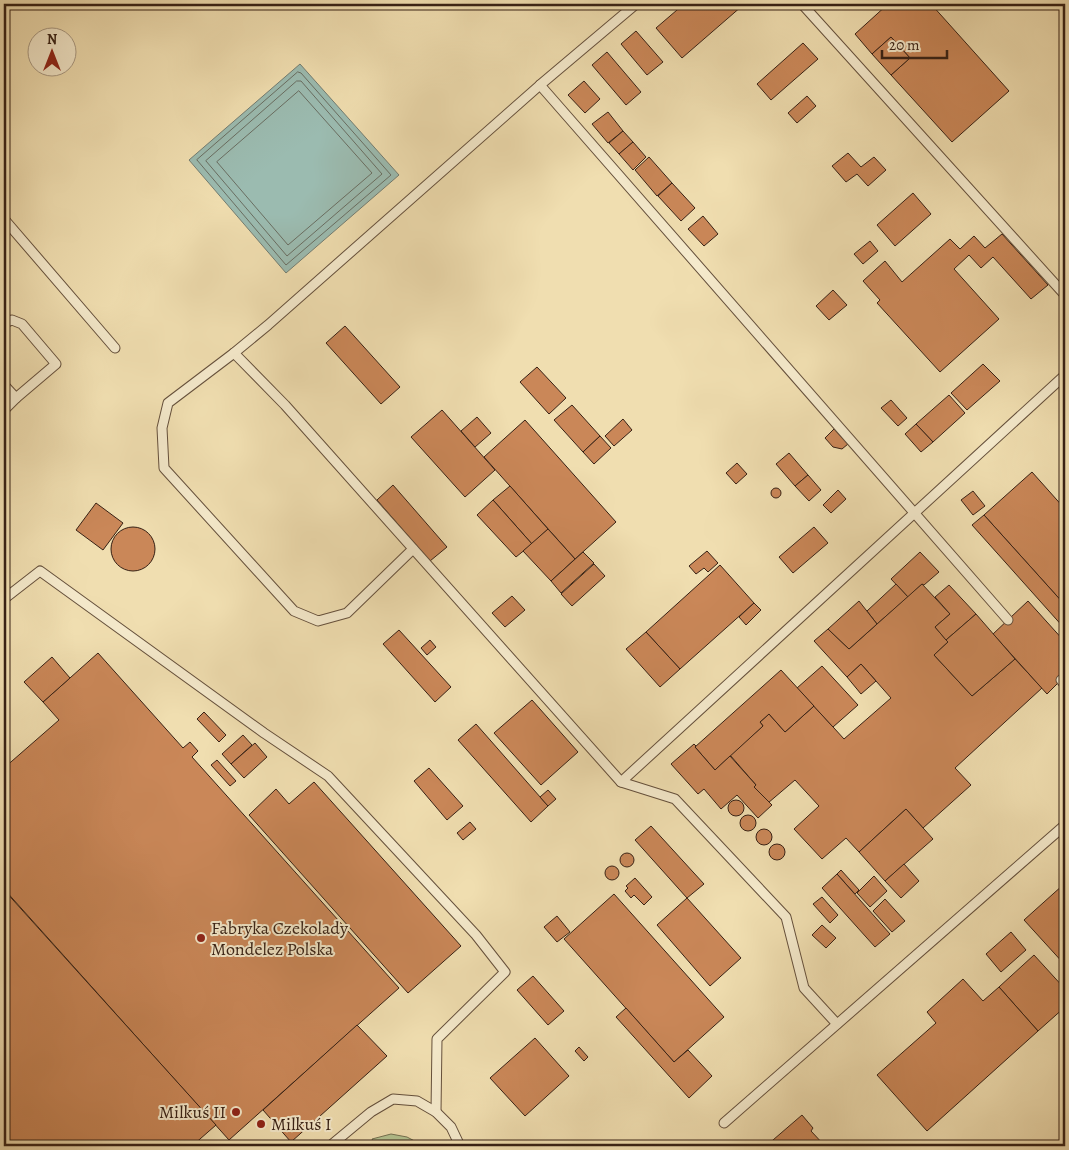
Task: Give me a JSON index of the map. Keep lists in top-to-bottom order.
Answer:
{
  "places": ["Fabryka Czekolady Mondelez Polska", "Milkuś II", "Milkuś I"],
  "scale_bar": "20 m",
  "north": "top"
}
